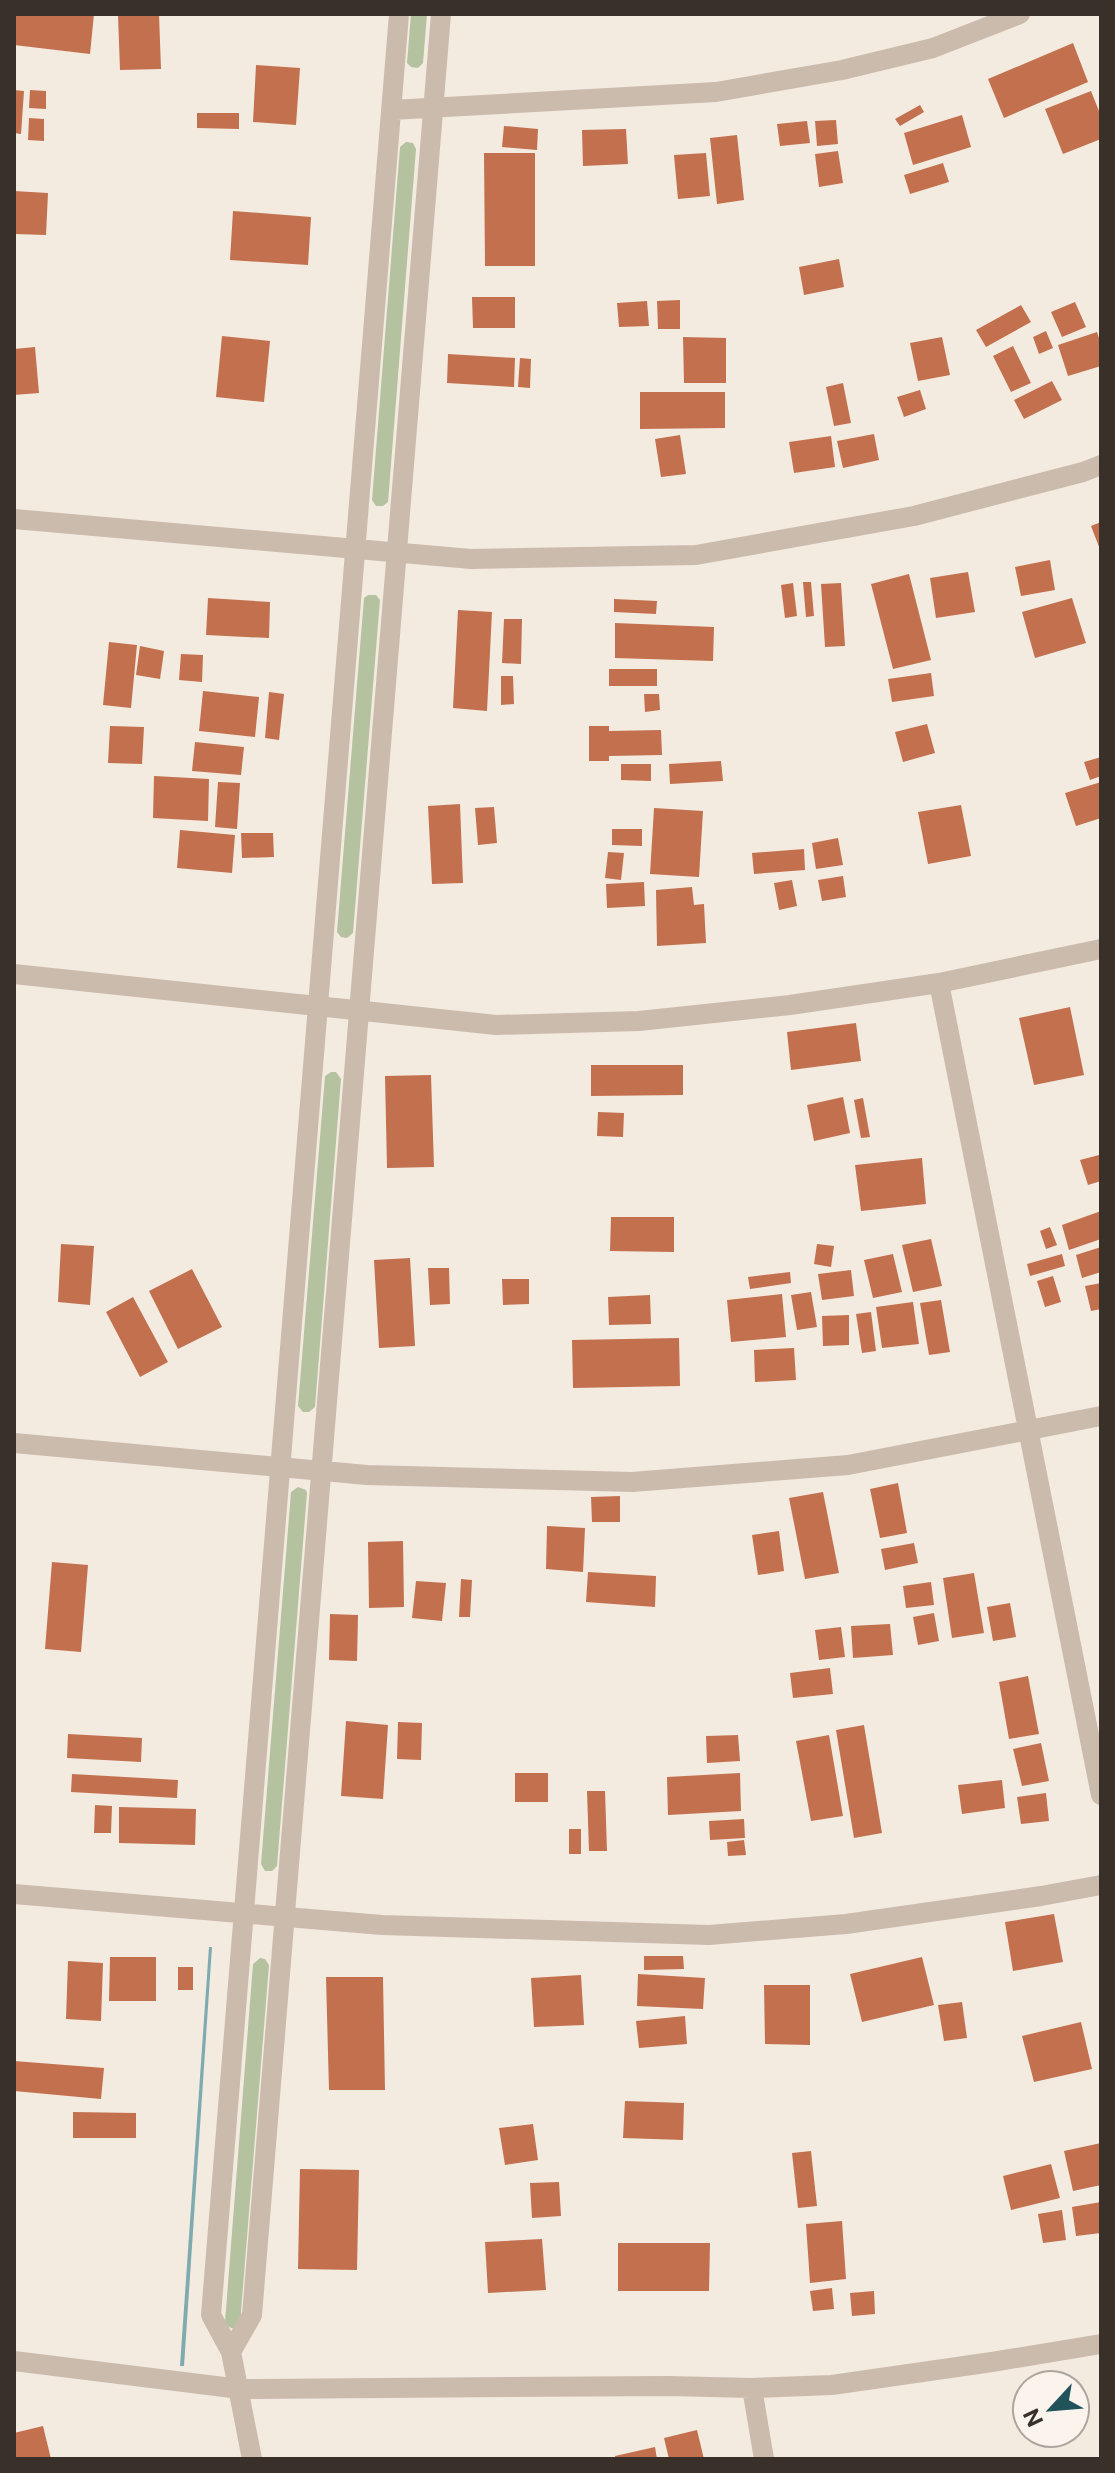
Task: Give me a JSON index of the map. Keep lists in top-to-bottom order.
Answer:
{
  "north": "bottom left"
}
